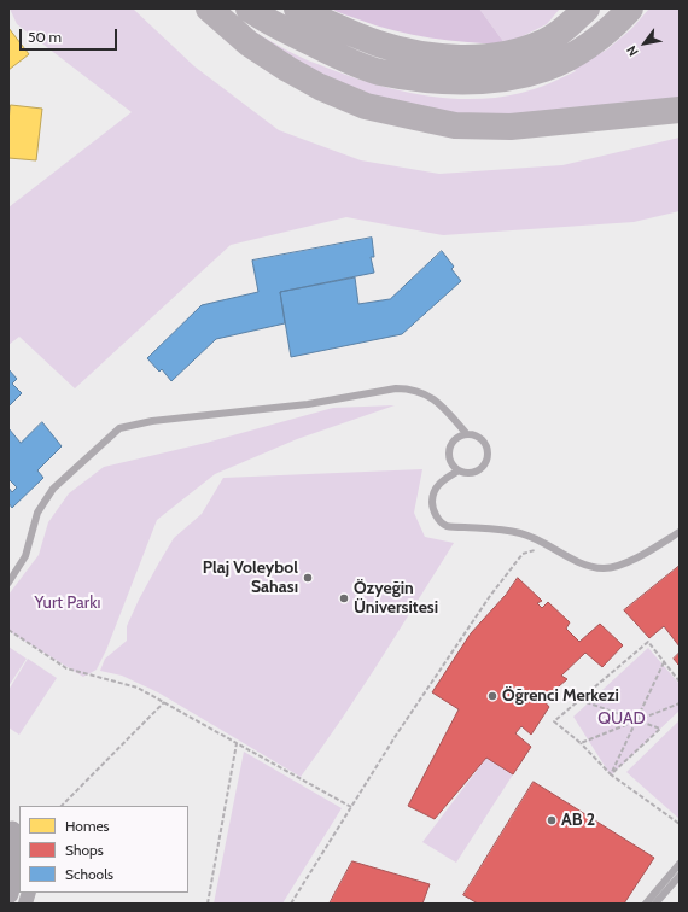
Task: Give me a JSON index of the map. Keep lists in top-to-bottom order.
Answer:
{
  "parks": ["Yurt Parkı", "QUAD"],
  "places": [
    "Plaj Voleybol Sahası",
    "Özyeğin Üniversitesi",
    "Öğrenci Merkezi",
    "AB 2"
  ],
  "legend": ["Homes", "Shops", "Schools"],
  "scale_bar": "50 m",
  "north": "bottom left"
}
